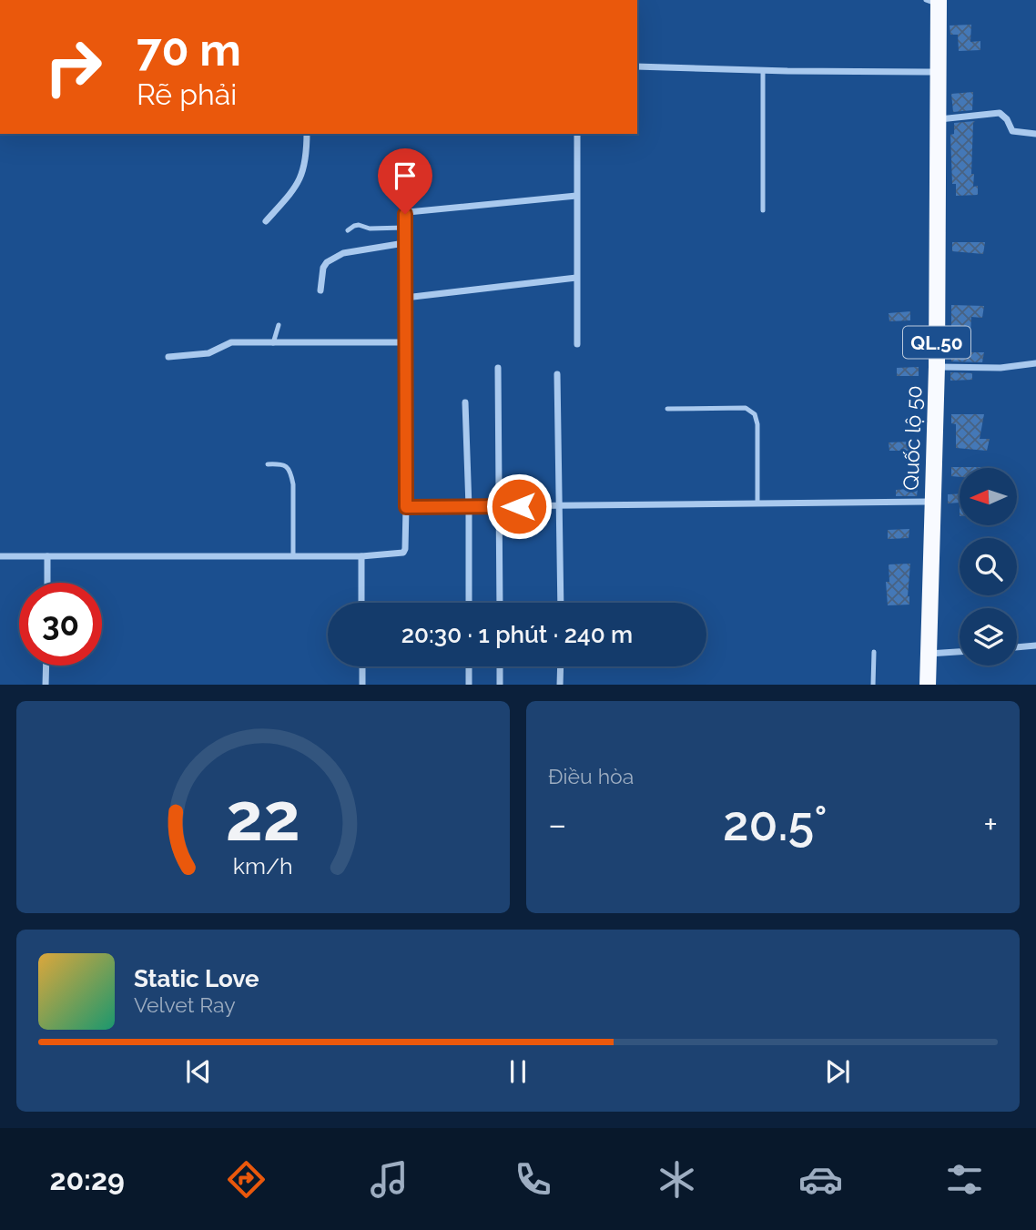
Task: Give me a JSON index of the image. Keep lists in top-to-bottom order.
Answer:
{
  "streets": {
    "highway": ["QL.50", "Quốc lộ 50"]
  },
  "north": "left",
  "page": {
    "turn": ["70 m", "Rẽ phải"],
    "limit": "30",
    "trip": "20:30 · 1 phút · 240 m",
    "tile": "Điều hòa",
    "heat": ["−", "20.5°", "+"],
    "song": ["Static Love", "Velvet Ray"],
    "tabs": "20:29",
    "gauge": ["22", "km/h"]
  }
}
